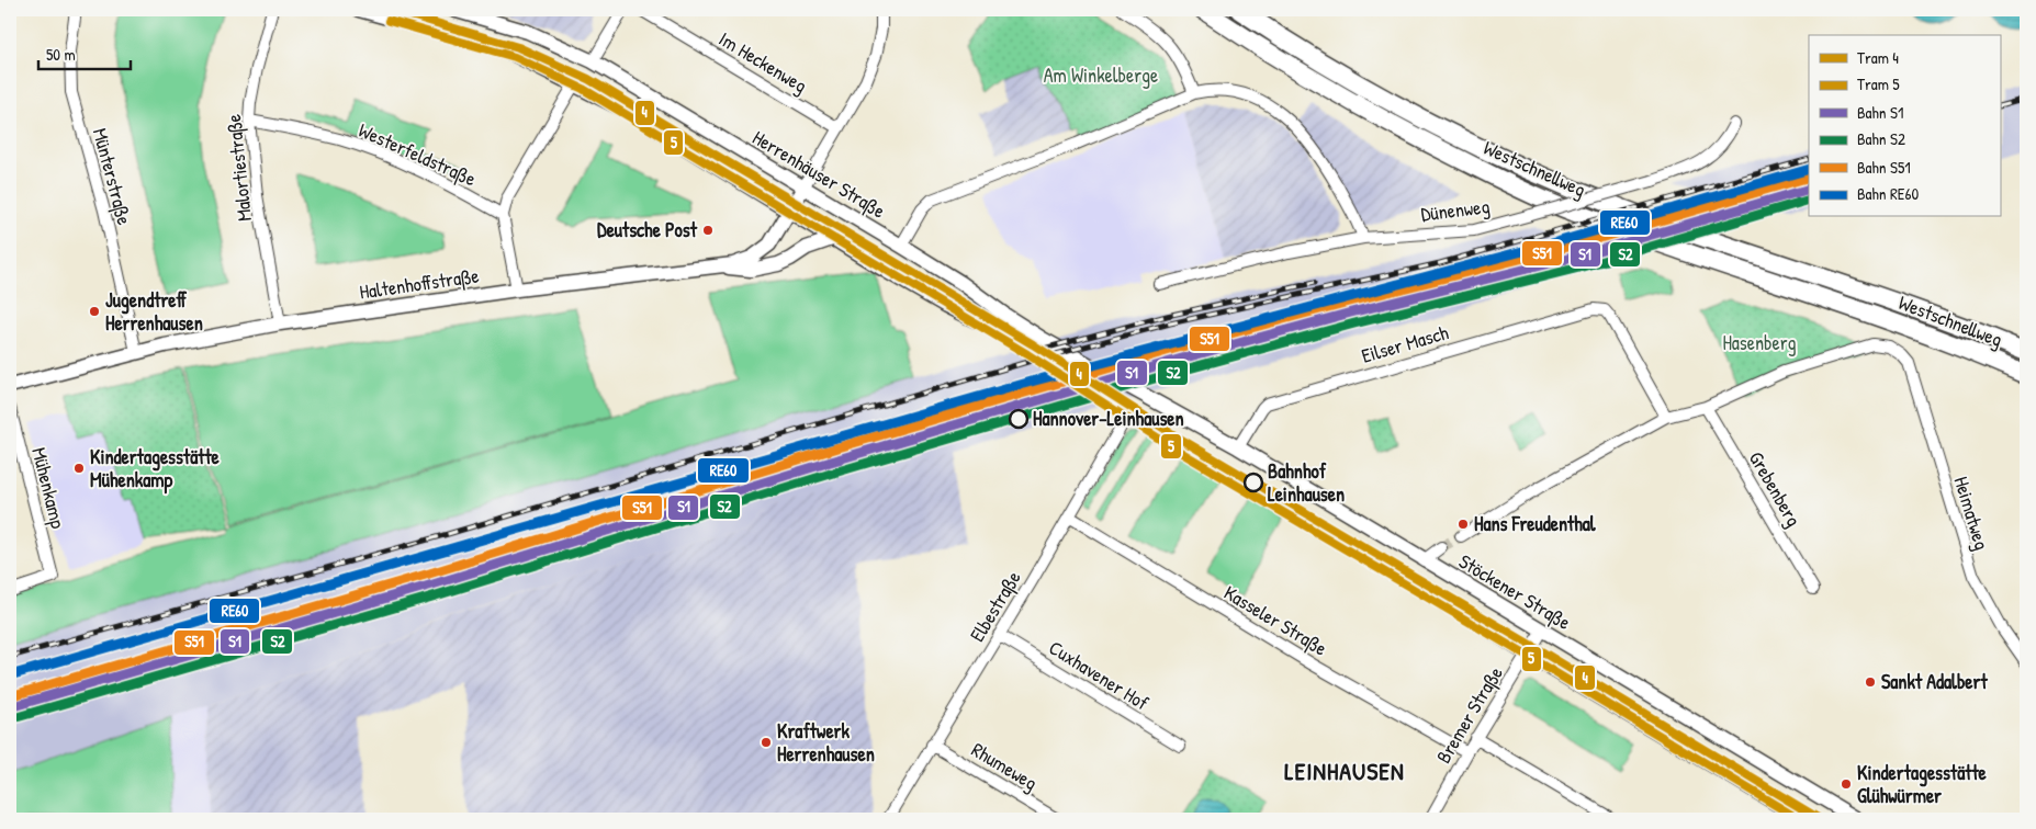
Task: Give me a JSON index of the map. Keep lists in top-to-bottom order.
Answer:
{
  "streets": {
    "highway": ["Westschnellweg"],
    "street": [
      "Im Heckenweg",
      "Westerfeldstraße",
      "Malortiestraße",
      "Herrenhäuser Straße",
      "Münterstraße",
      "Dünenweg",
      "Haltenhoffstraße",
      "Eilser Masch",
      "Mühenkamp",
      "Grebenberg",
      "Heimatweg",
      "Stöckener Straße",
      "Elbestraße",
      "Kasseler Straße",
      "Cuxhavener Hof",
      "Bremer Straße",
      "Rhumeweg"
    ]
  },
  "crossings": [
    ["Westerfeldstraße", "Malortiestraße"],
    ["Malortiestraße", "Haltenhoffstraße"],
    ["Herrenhäuser Straße", "Haltenhoffstraße"],
    ["Herrenhäuser Straße", "Stöckener Straße"],
    ["Münterstraße", "Haltenhoffstraße"],
    ["Eilser Masch", "Stöckener Straße"],
    ["Grebenberg", "Heimatweg"],
    ["Stöckener Straße", "Bremer Straße"],
    ["Elbestraße", "Kasseler Straße"],
    ["Elbestraße", "Cuxhavener Hof"],
    ["Elbestraße", "Rhumeweg"],
    ["Kasseler Straße", "Bremer Straße"]
  ],
  "districts": ["LEINHAUSEN"],
  "parks": ["Am Winkelberge", "Hasenberg"],
  "places": [
    "Deutsche Post",
    "Jugendtreff Herrenhausen",
    "Hannover-Leinhausen",
    "Kindertagesstätte Mühenkamp",
    "Bahnhof Leinhausen",
    "Hans Freudenthal",
    "Sankt Adalbert",
    "Kraftwerk Herrenhausen",
    "Kindertagesstätte Glühwürmer"
  ],
  "lines": [
    "tram line 4",
    "tram line 5",
    "rail line RE60",
    "rail line S51",
    "rail line S1",
    "rail line S2"
  ],
  "legend": [
    "Tram 4",
    "Tram 5",
    "Bahn S1",
    "Bahn S2",
    "Bahn S51",
    "Bahn RE60"
  ],
  "scale_bar": "50 m"
}
